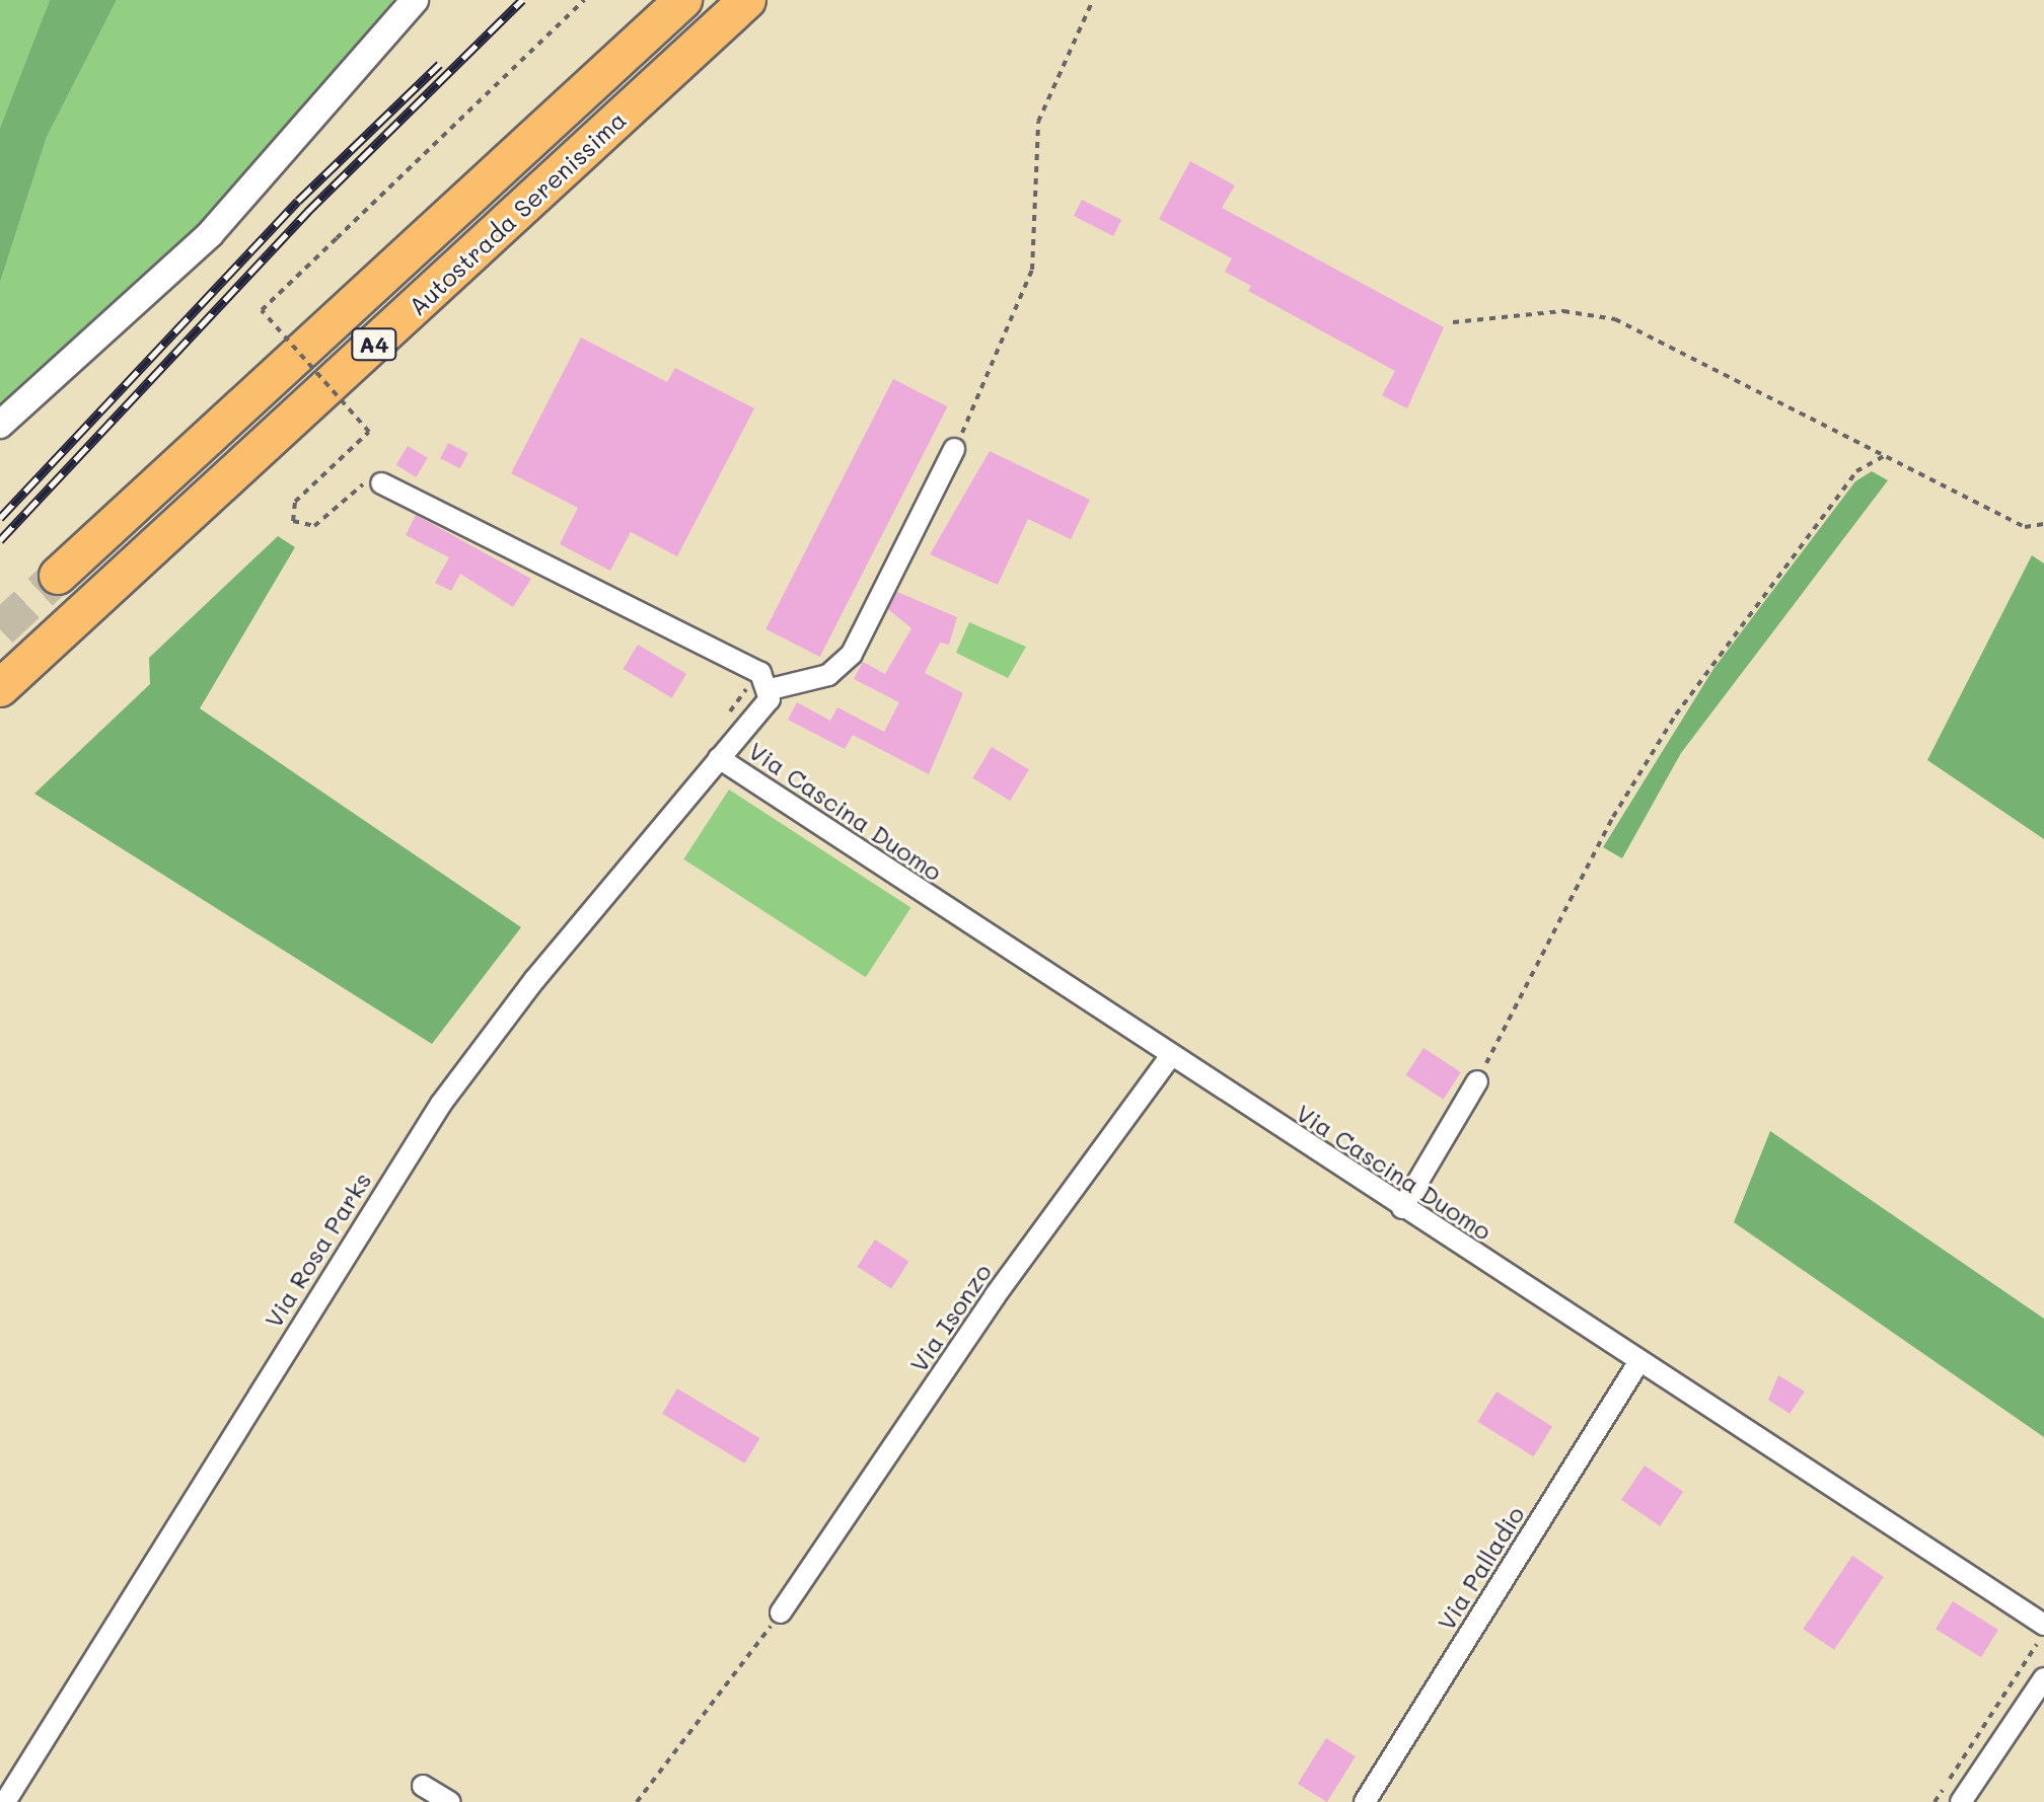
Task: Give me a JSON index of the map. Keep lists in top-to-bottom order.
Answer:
{
  "streets": {
    "highway": ["Autostrada Serenissima", "A4"],
    "street": [
      "Via Cascina Duomo",
      "Via Rosa Parks",
      "Via Isonzo",
      "Via Palladio"
    ]
  },
  "crossings": [
    ["Via Cascina Duomo", "Via Rosa Parks"],
    ["Via Cascina Duomo", "Via Isonzo"],
    ["Via Cascina Duomo", "Via Palladio"]
  ]
}
